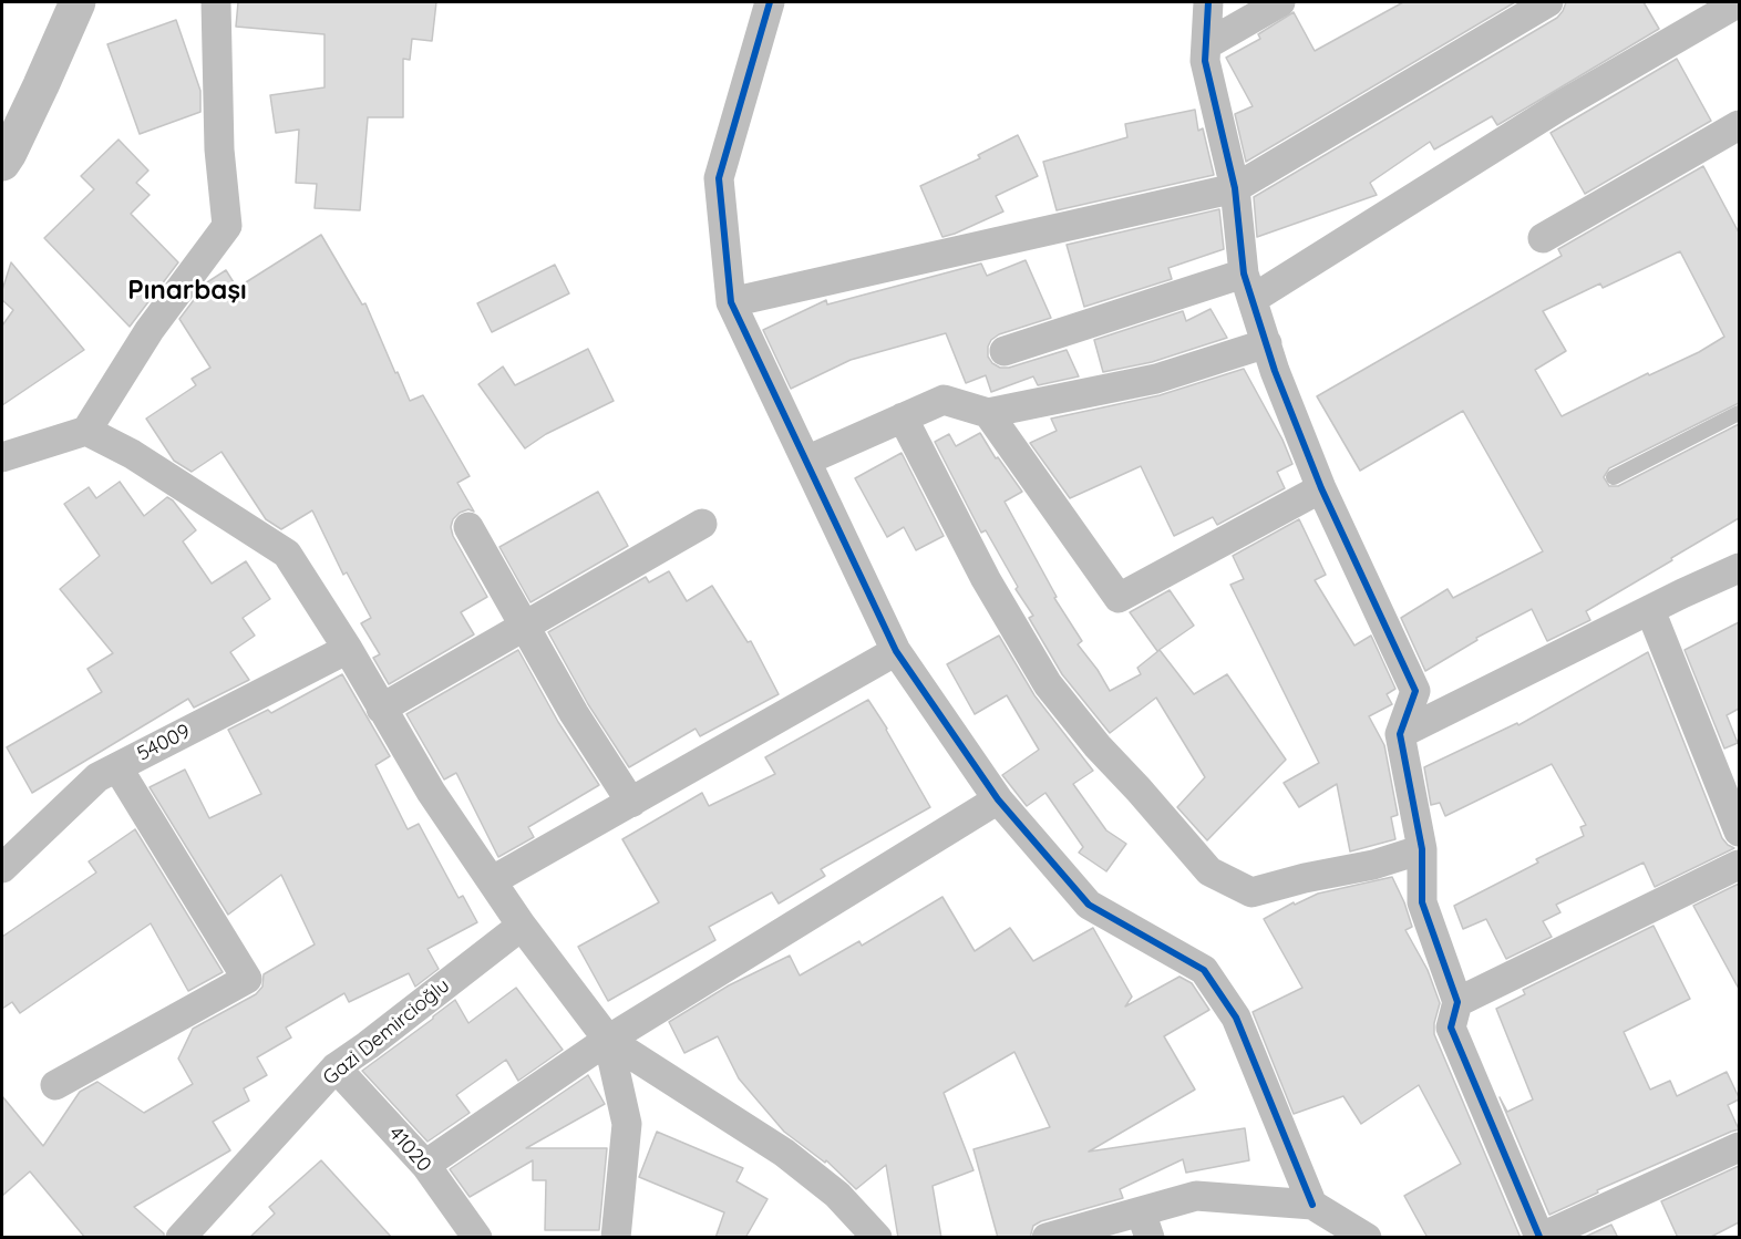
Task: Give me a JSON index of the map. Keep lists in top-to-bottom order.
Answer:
{
  "streets": {
    "street": ["54009", "Gazi Demircioğlu", "41020"]
  },
  "crossings": [
    ["Gazi Demircioğlu", "41020"]
  ],
  "districts": ["Pınarbaşı"]
}
